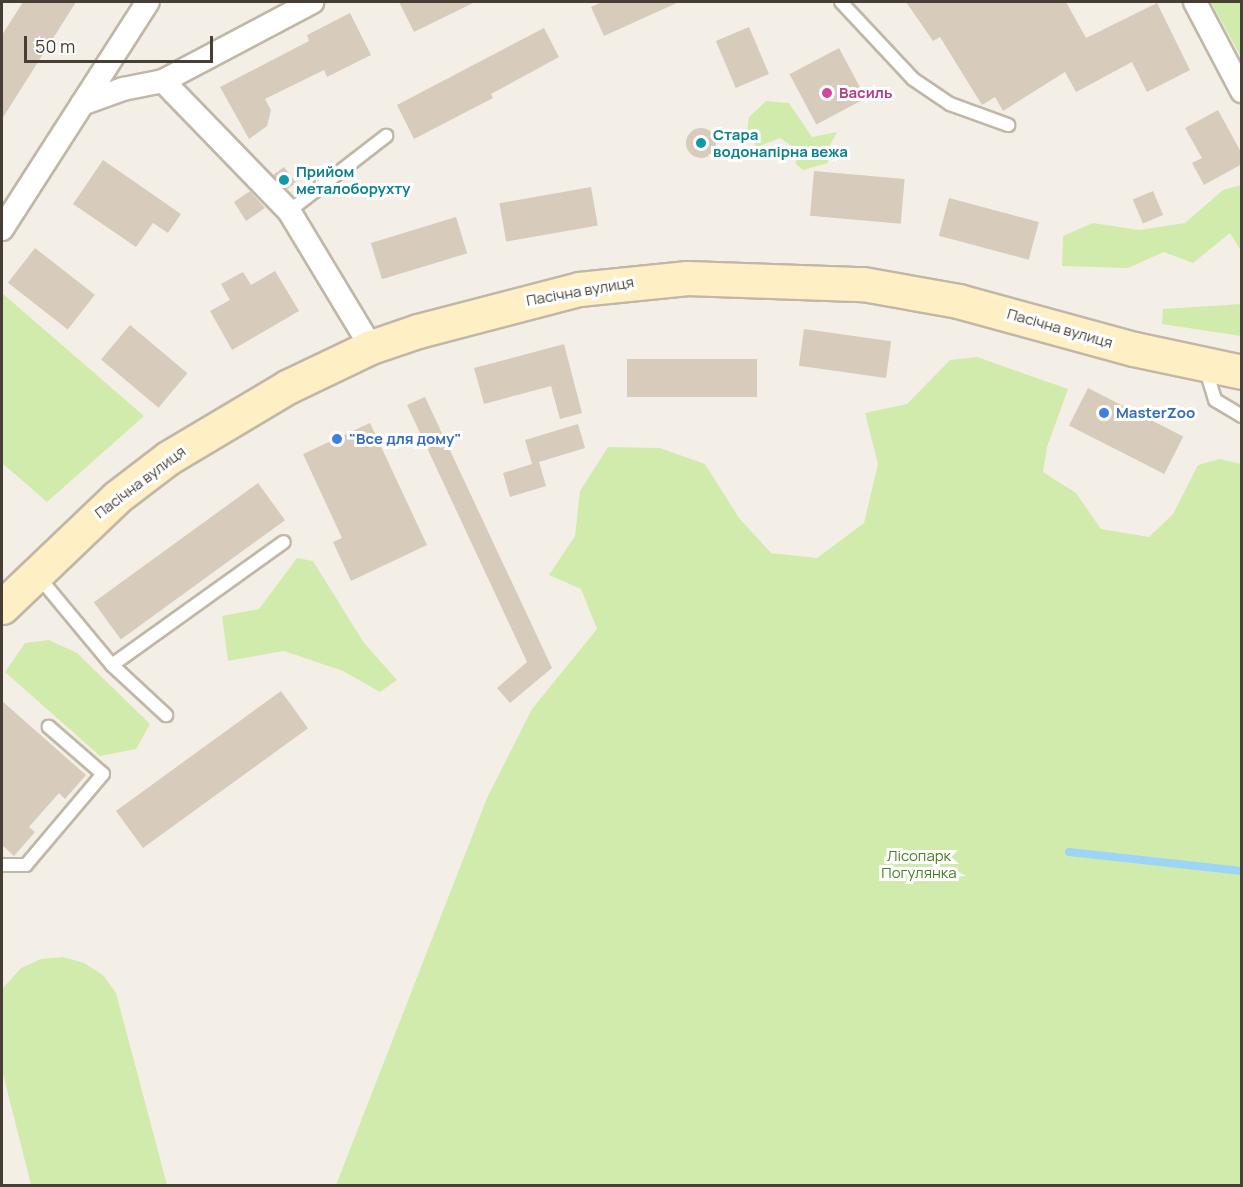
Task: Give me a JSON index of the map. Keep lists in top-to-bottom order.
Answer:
{
  "streets": {
    "main road": ["Пасічна вулиця"]
  },
  "parks": ["Лісопарк Погулянка"],
  "places": [
    "Василь",
    "Стара водонапірна вежа",
    "Прийом металоборухту",
    "MasterZoo",
    "\"Все для дому\""
  ],
  "scale_bar": "50 m"
}
